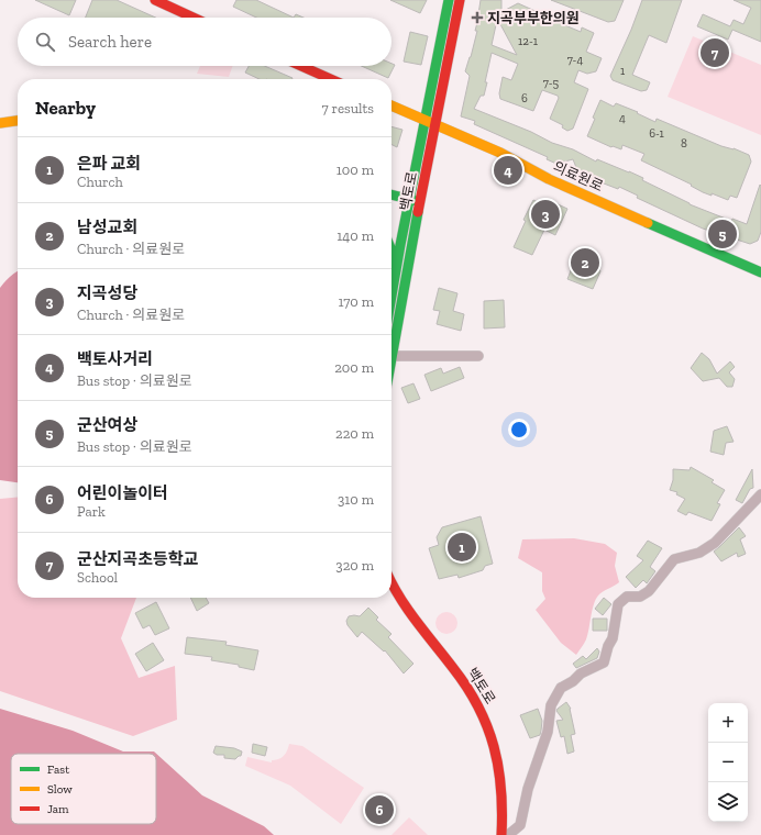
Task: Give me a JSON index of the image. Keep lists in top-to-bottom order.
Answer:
{
  "streets": {
    "street": ["의료원로", "백토로"]
  },
  "crossings": [
    ["의료원로", "백토로"]
  ],
  "places": {
    "health": ["지곡부부한의원"]
  },
  "house_numbers": [
    "12-1",
    "7-4",
    "1",
    "7-5",
    "6",
    "4",
    "6-1",
    "8"
  ],
  "legend": ["Fast", "Slow", "Jam"],
  "page": {
    "search": "Search here",
    "pins": [
      "7",
      "4",
      "3",
      "5",
      "2",
      "1",
      "6"
    ],
    "heading": ["Nearby", "7 results"],
    "list": [
      {
        "mark": "1",
        "name": "은파 교회",
        "note": "Church",
        "value": "100 m"
      },
      {
        "mark": "2",
        "name": "남성교회",
        "note": "Church · 의료원로",
        "value": "140 m"
      },
      {
        "mark": "3",
        "name": "지곡성당",
        "note": "Church · 의료원로",
        "value": "170 m"
      },
      {
        "mark": "4",
        "name": "백토사거리",
        "note": "Bus stop · 의료원로",
        "value": "200 m"
      },
      {
        "mark": "5",
        "name": "군산여상",
        "note": "Bus stop · 의료원로",
        "value": "220 m"
      },
      {
        "mark": "6",
        "name": "어린이놀이터",
        "note": "Park",
        "value": "310 m"
      },
      {
        "mark": "7",
        "name": "군산지곡초등학교",
        "note": "School",
        "value": "320 m"
      }
    ],
    "map_buttons": ["+", "−"]
  }
}
